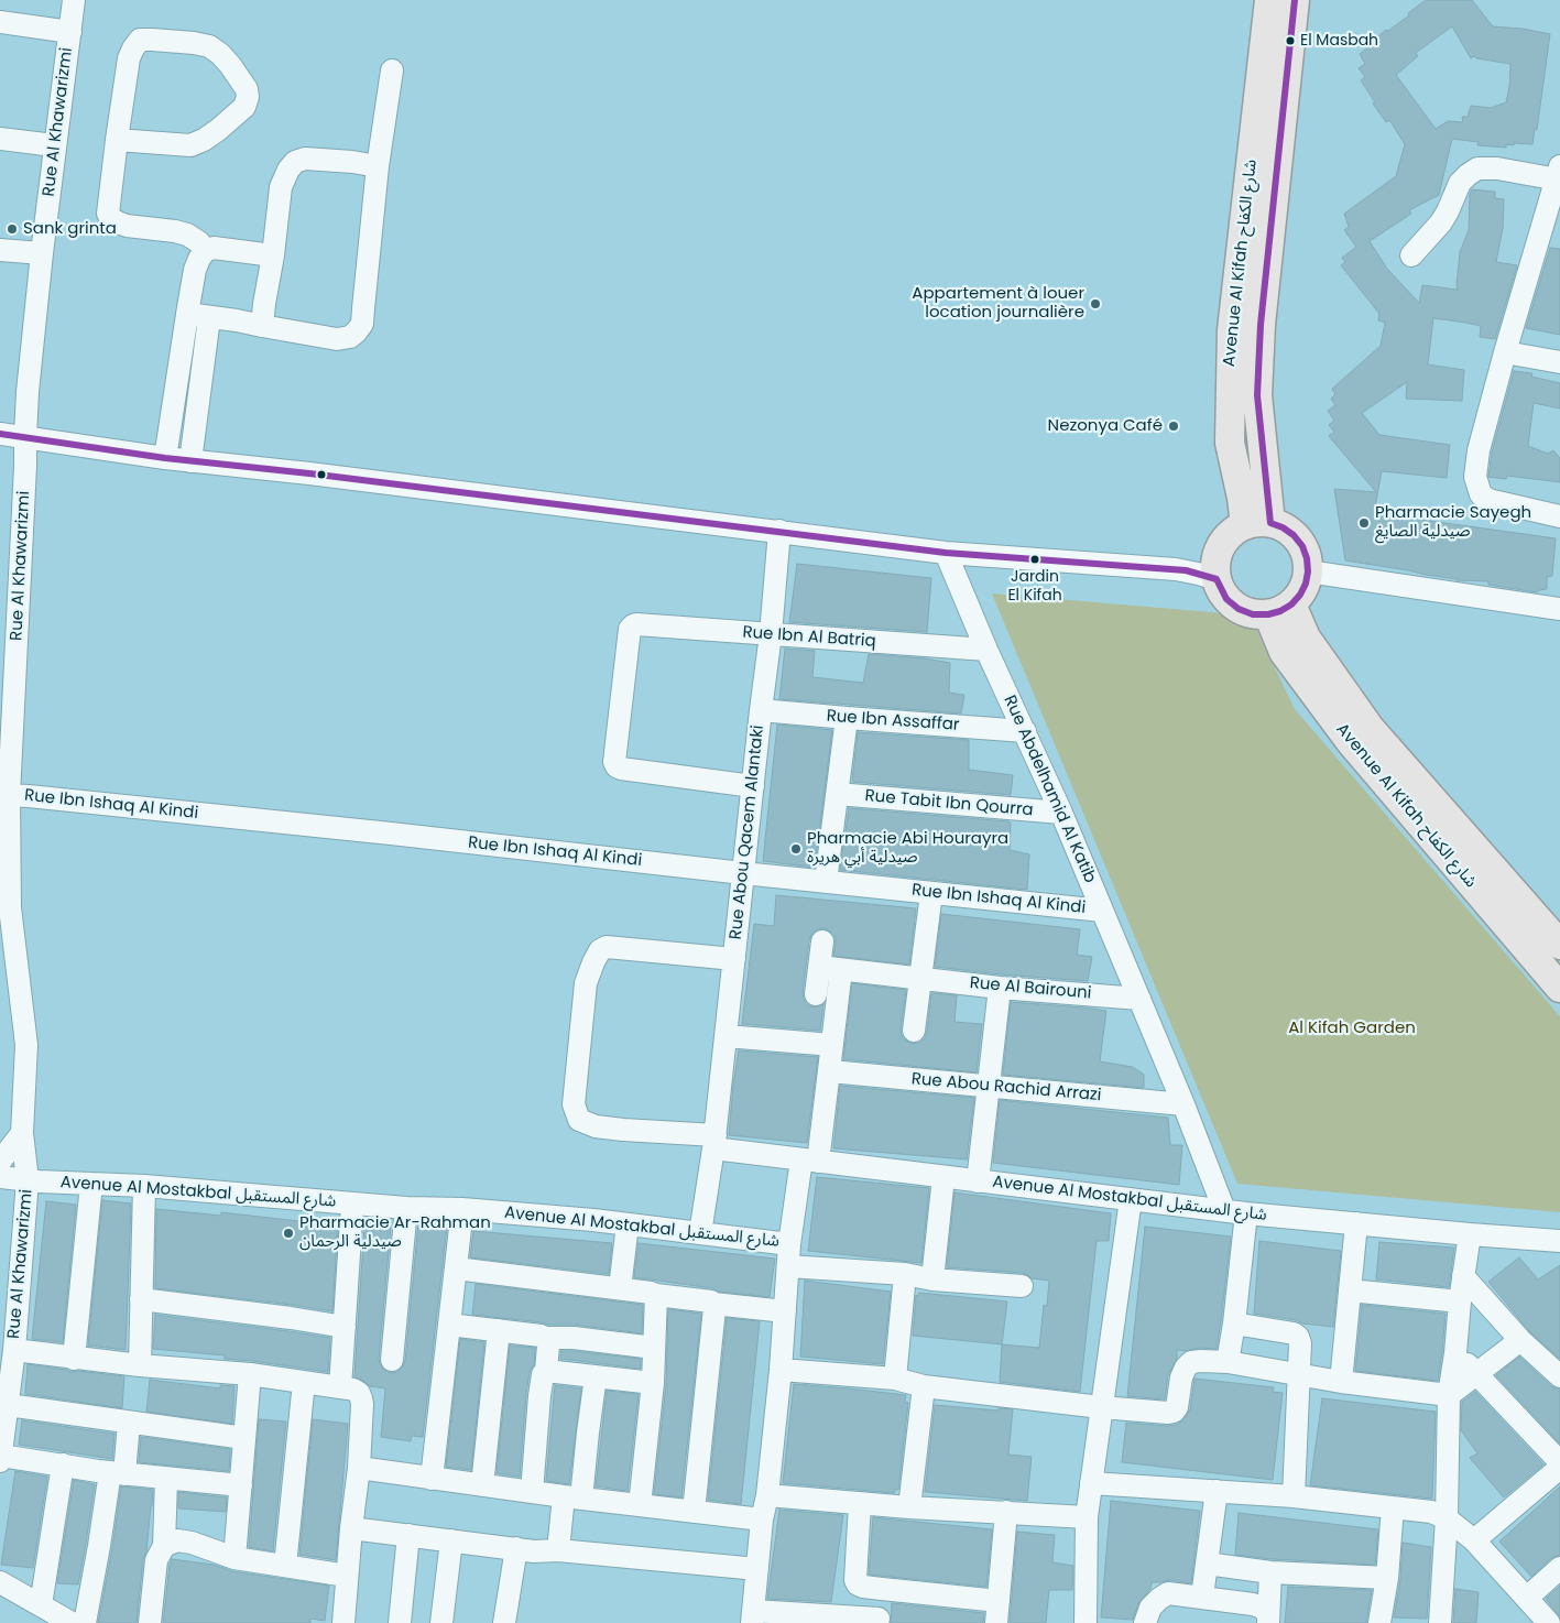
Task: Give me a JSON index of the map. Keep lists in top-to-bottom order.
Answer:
{
  "streets": {
    "main road": ["Avenue Al Kifah شارع الكفاح"],
    "street": [
      "Rue Al Khawarizmi",
      "Rue Ibn Al Batriq",
      "Rue Ibn Assaffar",
      "Rue Abdelhamid Al Katib",
      "Rue Tabit Ibn Qourra",
      "Rue Ibn Ishaq Al Kindi",
      "Rue Abou Qacem Alantaki",
      "Rue Al Bairouni",
      "Rue Abou Rachid Arrazi",
      "Avenue Al Mostakbal شارع المستقبل"
    ]
  },
  "crossings": [
    ["Rue Al Khawarizmi", "Rue Ibn Ishaq Al Kindi"],
    ["Rue Al Khawarizmi", "Avenue Al Mostakbal شارع المستقبل"],
    ["Rue Ibn Al Batriq", "Rue Abdelhamid Al Katib"],
    ["Rue Ibn Al Batriq", "Rue Abou Qacem Alantaki"],
    ["Rue Ibn Assaffar", "Rue Abdelhamid Al Katib"],
    ["Rue Ibn Assaffar", "Rue Abou Qacem Alantaki"],
    ["Rue Abdelhamid Al Katib", "Rue Tabit Ibn Qourra"],
    ["Rue Abdelhamid Al Katib", "Rue Ibn Ishaq Al Kindi"],
    ["Rue Abdelhamid Al Katib", "Rue Al Bairouni"],
    ["Rue Abdelhamid Al Katib", "Rue Abou Rachid Arrazi"],
    ["Rue Abdelhamid Al Katib", "Avenue Al Mostakbal شارع المستقبل"],
    ["Rue Ibn Ishaq Al Kindi", "Rue Abou Qacem Alantaki"],
    ["Rue Abou Qacem Alantaki", "Avenue Al Mostakbal شارع المستقبل"]
  ],
  "parks": ["Al Kifah Garden"],
  "places": [
    "El Masbah",
    "Sank grinta",
    "Appartement à louer location journalière",
    "Nezonya Café",
    "Pharmacie Sayegh صيدلية الصايغ",
    "Jardin El Kifah",
    "Pharmacie Abi Hourayra صيدلية أبي هريرة",
    "Pharmacie Ar-Rahman صيدلية الرحمان"
  ]
}
